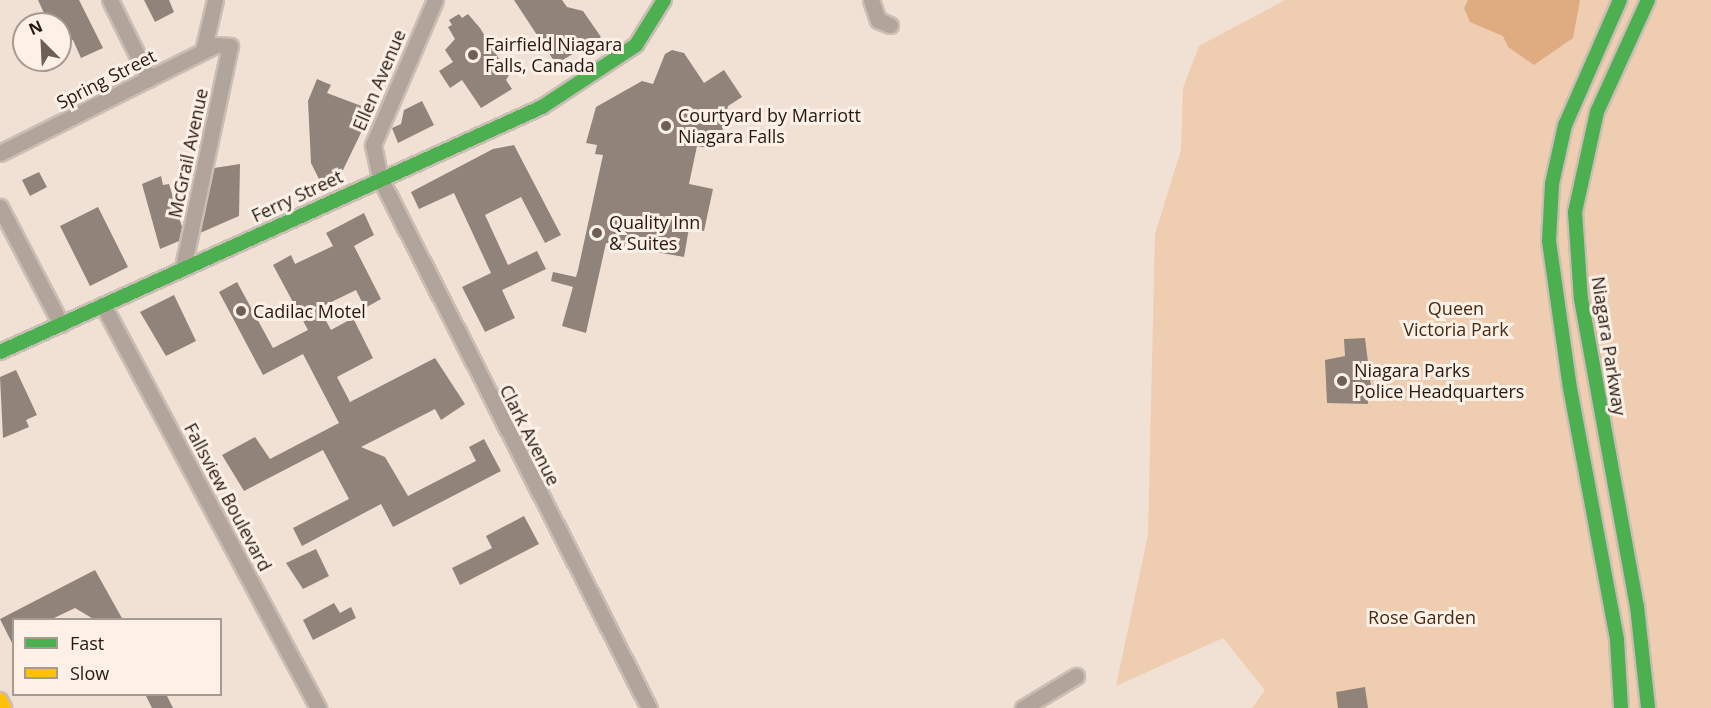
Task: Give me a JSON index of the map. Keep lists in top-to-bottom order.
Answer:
{
  "streets": {
    "main road": ["Ferry Street", "Niagara Parkway"],
    "street": [
      "Spring Street",
      "Ellen Avenue",
      "McGrail Avenue",
      "Clark Avenue",
      "Fallsview Boulevard"
    ]
  },
  "crossings": [
    ["Spring Street", "McGrail Avenue"],
    ["Ellen Avenue", "Ferry Street"],
    ["Ellen Avenue", "Clark Avenue"],
    ["McGrail Avenue", "Ferry Street"],
    ["Ferry Street", "Clark Avenue"],
    ["Ferry Street", "Fallsview Boulevard"]
  ],
  "parks": ["Queen Victoria Park", "Rose Garden"],
  "places": [
    "Fairfield Niagara Falls, Canada",
    "Courtyard by Marriott Niagara Falls",
    "Quality Inn & Suites",
    "Cadilac Motel",
    "Niagara Parks Police Headquarters"
  ],
  "legend": ["Fast", "Slow"],
  "north": "top left"
}
